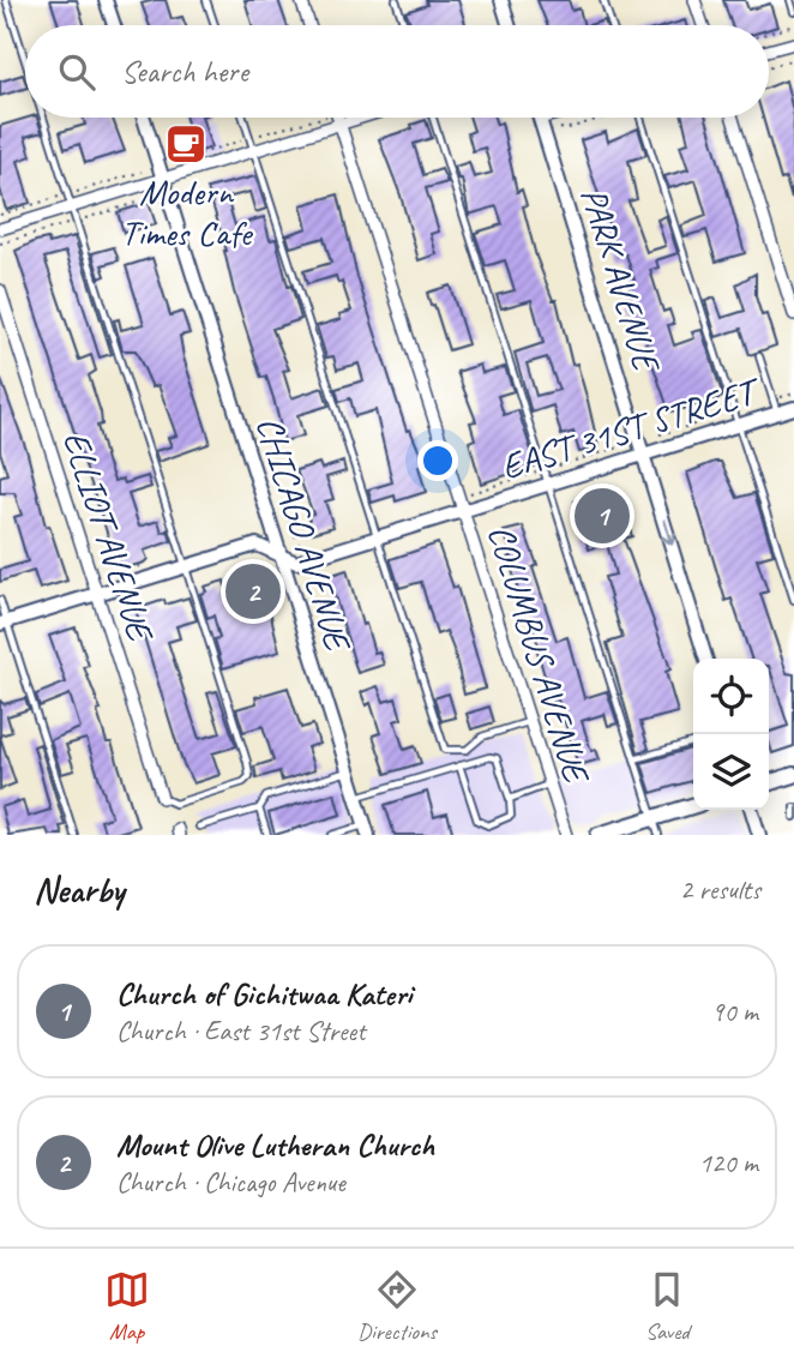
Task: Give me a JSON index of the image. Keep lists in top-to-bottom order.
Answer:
{
  "streets": {
    "street": [
      "PARK AVENUE",
      "EAST 31ST STREET",
      "CHICAGO AVENUE",
      "ELLIOT AVENUE",
      "COLUMBUS AVENUE"
    ]
  },
  "crossings": [
    ["PARK AVENUE", "EAST 31ST STREET"],
    ["EAST 31ST STREET", "CHICAGO AVENUE"],
    ["EAST 31ST STREET", "ELLIOT AVENUE"],
    ["EAST 31ST STREET", "COLUMBUS AVENUE"]
  ],
  "one_way": ["PARK AVENUE"],
  "places": {
    "cafe": ["Modern Times Cafe"]
  },
  "page": {
    "search": "Search here",
    "pins": ["1", "2"],
    "heading": ["Nearby", "2 results"],
    "list": [
      {
        "mark": "1",
        "name": "Church of Gichitwaa Kateri",
        "note": "Church · East 31st Street",
        "value": "90 m"
      },
      {
        "mark": "2",
        "name": "Mount Olive Lutheran Church",
        "note": "Church · Chicago Avenue",
        "value": "120 m"
      }
    ],
    "nav": ["Map", "Directions", "Saved"]
  }
}
